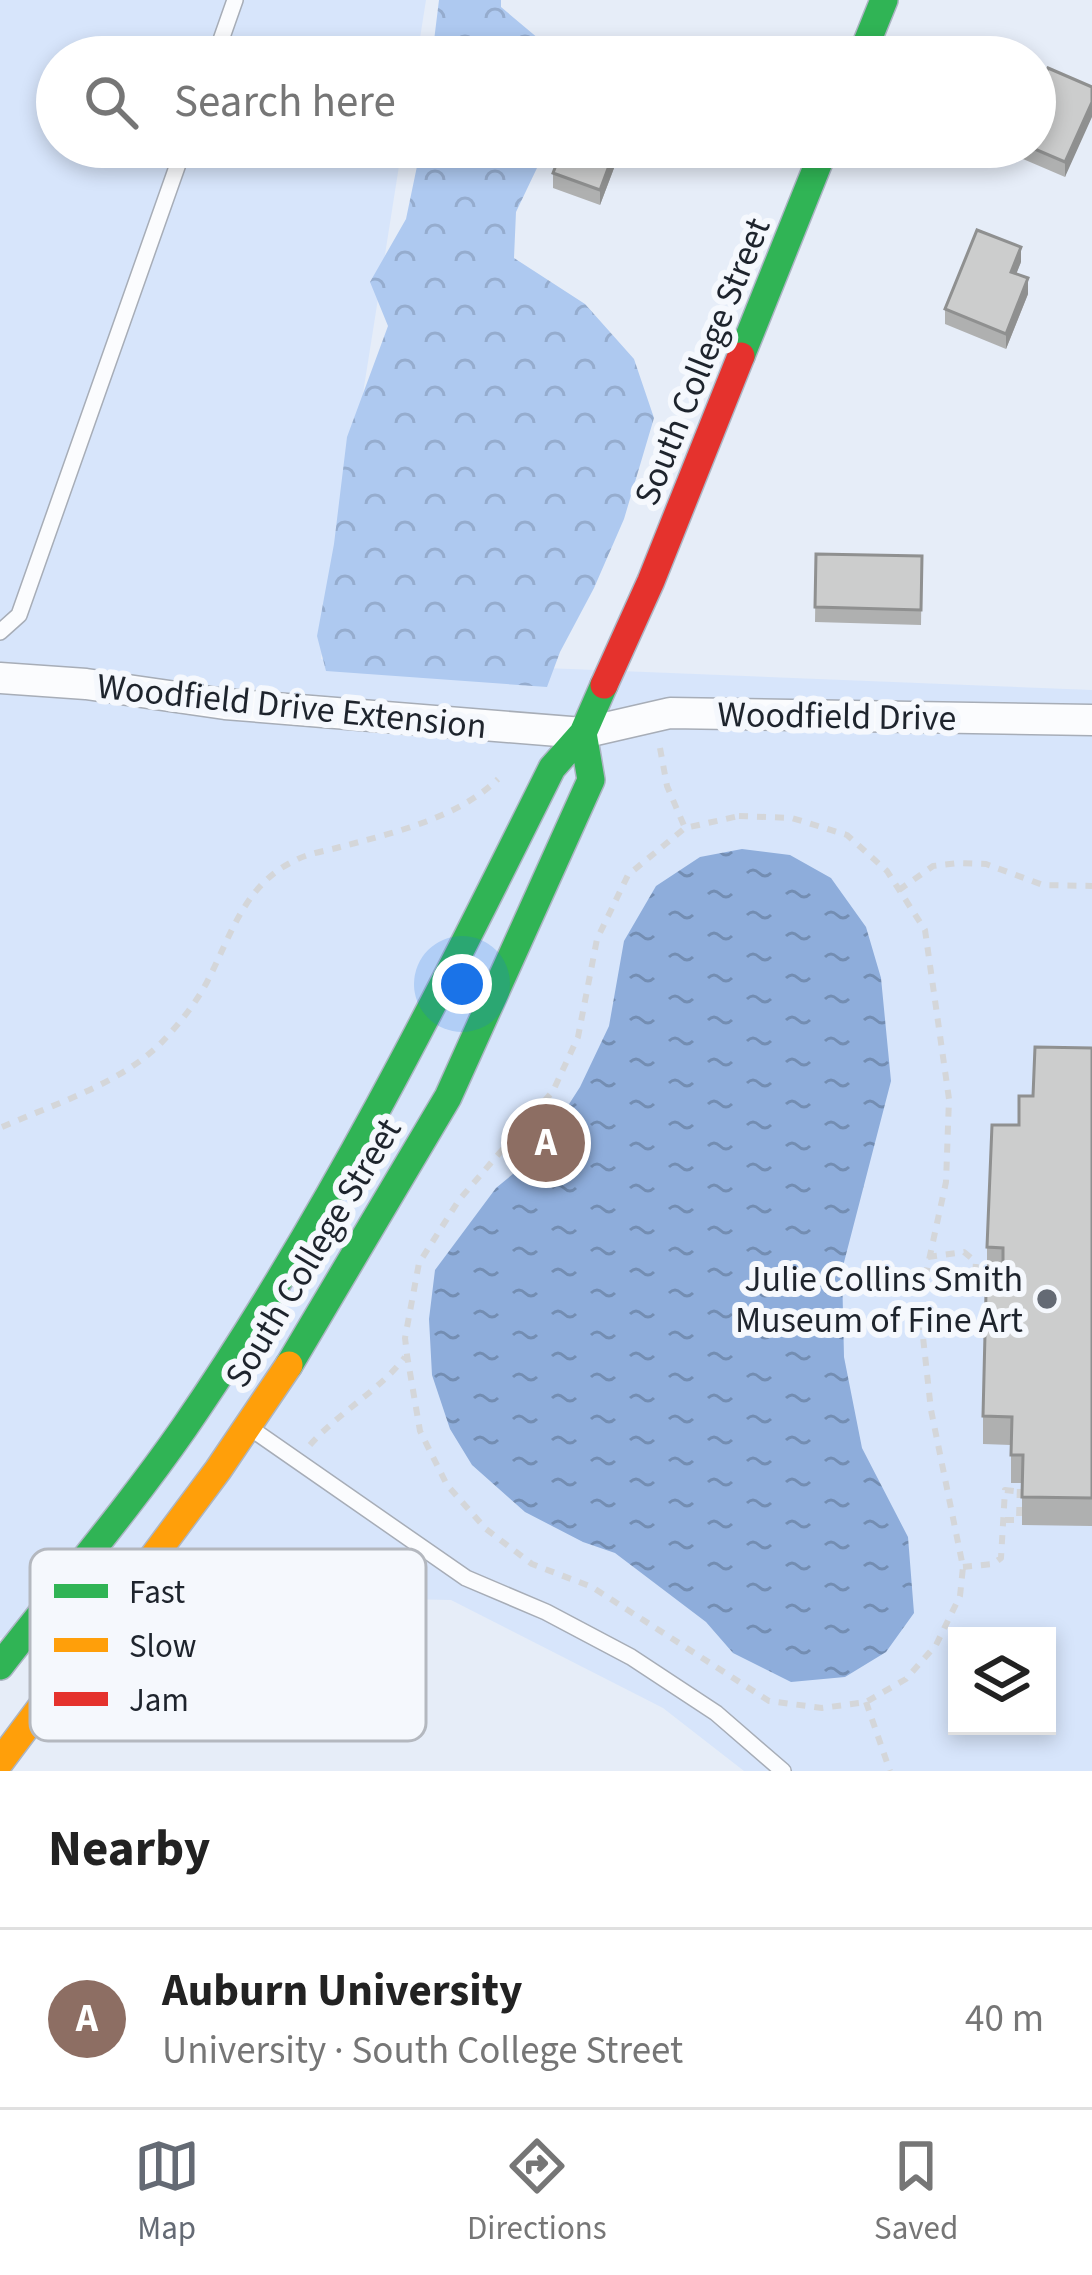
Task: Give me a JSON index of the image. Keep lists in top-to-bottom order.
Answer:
{
  "streets": {
    "main road": ["South College Street"],
    "street": ["Woodfield Drive Extension", "Woodfield Drive"]
  },
  "crossings": [
    ["South College Street", "Woodfield Drive Extension"],
    ["South College Street", "Woodfield Drive"],
    ["Woodfield Drive Extension", "Woodfield Drive"]
  ],
  "places": ["Julie Collins Smith Museum of Fine Art"],
  "legend": ["Fast", "Slow", "Jam"],
  "page": {
    "search": "Search here",
    "pins": "A",
    "heading": "Nearby",
    "list": [
      {
        "mark": "A",
        "name": "Auburn University",
        "note": "University · South College Street",
        "value": "40 m"
      }
    ],
    "nav": ["Map", "Directions", "Saved"]
  }
}
